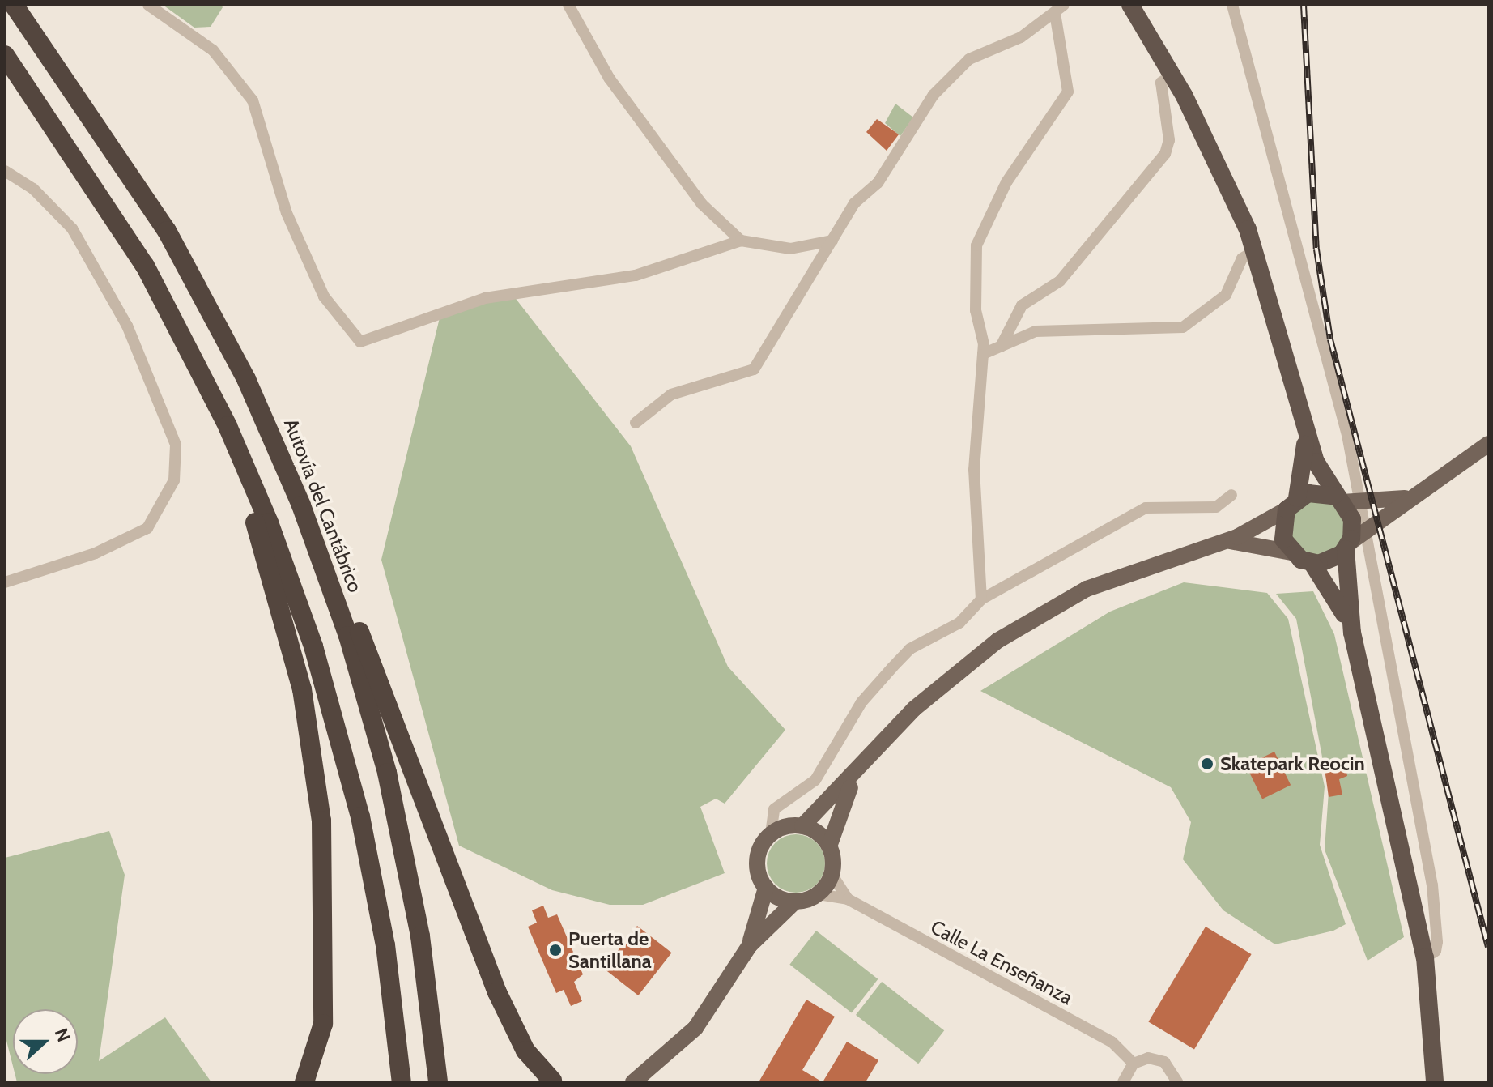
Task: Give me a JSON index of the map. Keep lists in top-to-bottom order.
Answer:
{
  "streets": {
    "highway": ["Autovía del Cantábrico"],
    "street": ["Calle La Enseñanza"]
  },
  "places": ["Skatepark Reocin", "Puerta de Santillana"],
  "north": "right"
}
